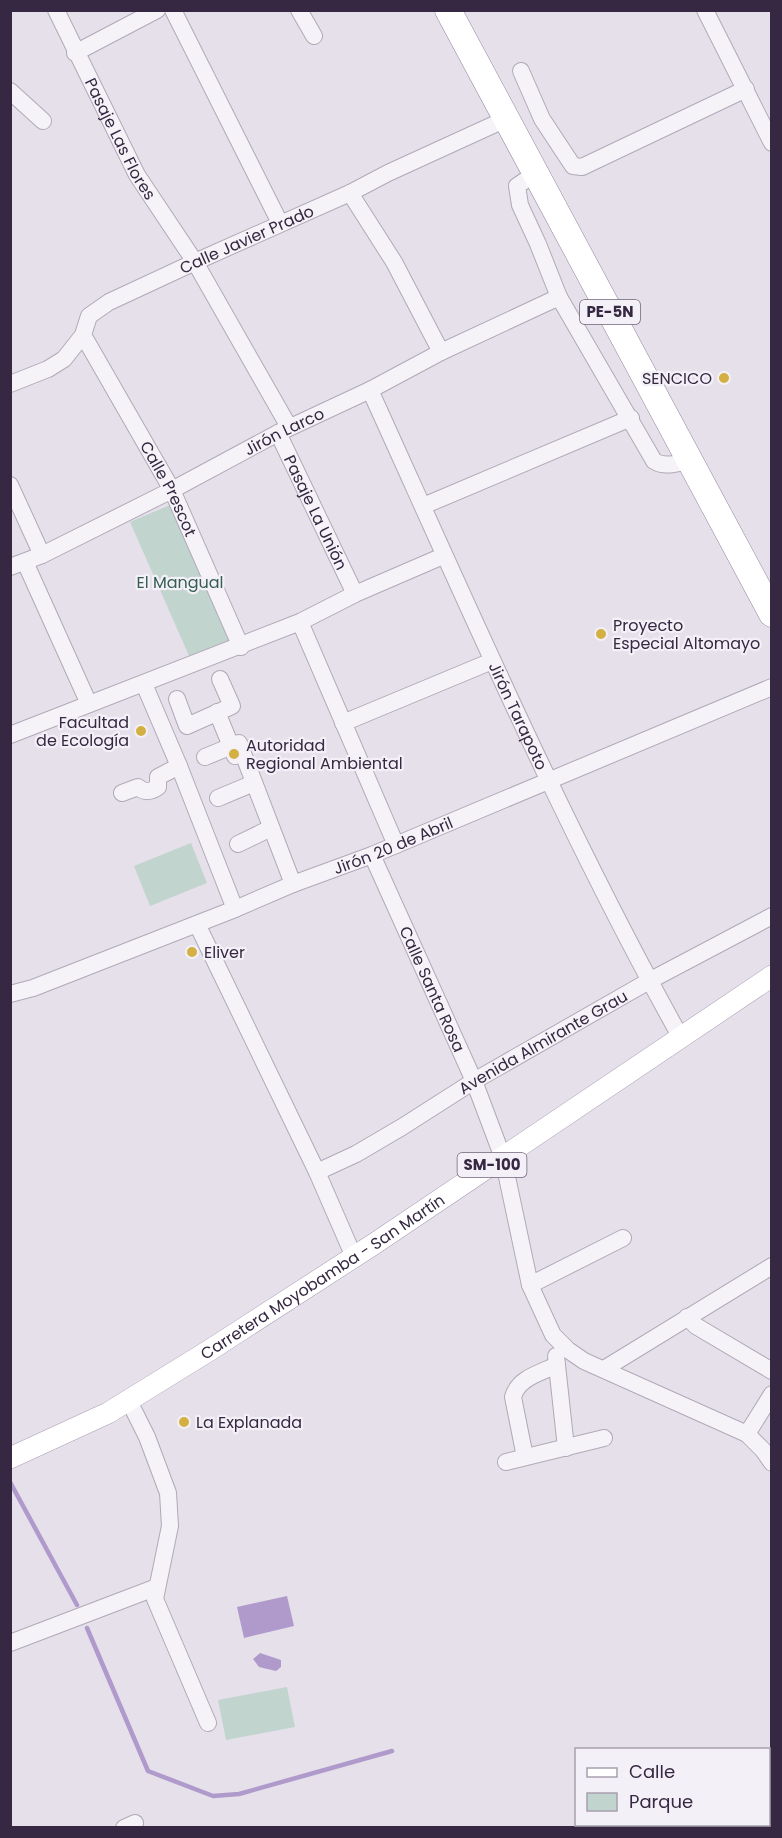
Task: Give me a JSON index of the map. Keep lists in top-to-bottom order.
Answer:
{
  "streets": {
    "highway": ["PE-5N"],
    "main road": ["SM-100", "Carretera Moyobamba - San Martín"],
    "street": [
      "Pasaje Las Flores",
      "Calle Javier Prado",
      "Jirón Larco",
      "Calle Prescot",
      "Pasaje La Unión",
      "Jirón Tarapoto",
      "Jirón 20 de Abril",
      "Calle Santa Rosa",
      "Avenida Almirante Grau"
    ]
  },
  "crossings": [
    ["Pasaje Las Flores", "Calle Javier Prado"],
    ["Pasaje Las Flores", "Jirón Larco"],
    ["Pasaje Las Flores", "Pasaje La Unión"],
    ["Calle Javier Prado", "PE-5N"],
    ["Calle Javier Prado", "Calle Prescot"],
    ["Jirón Larco", "Calle Prescot"],
    ["Jirón Larco", "Pasaje La Unión"],
    ["Jirón Larco", "Jirón Tarapoto"],
    ["Jirón Tarapoto", "Jirón 20 de Abril"],
    ["Jirón Tarapoto", "Avenida Almirante Grau"],
    ["Jirón Tarapoto", "Carretera Moyobamba - San Martín"],
    ["Jirón 20 de Abril", "Calle Santa Rosa"],
    ["Calle Santa Rosa", "Avenida Almirante Grau"],
    ["Calle Santa Rosa", "Carretera Moyobamba - San Martín"]
  ],
  "parks": ["El Mangual"],
  "places": [
    "SENCICO",
    "Proyecto Especial Altomayo",
    "Facultad de Ecología",
    "Autoridad Regional Ambiental",
    "Eliver",
    "La Explanada"
  ],
  "legend": ["Calle", "Parque"]
}
